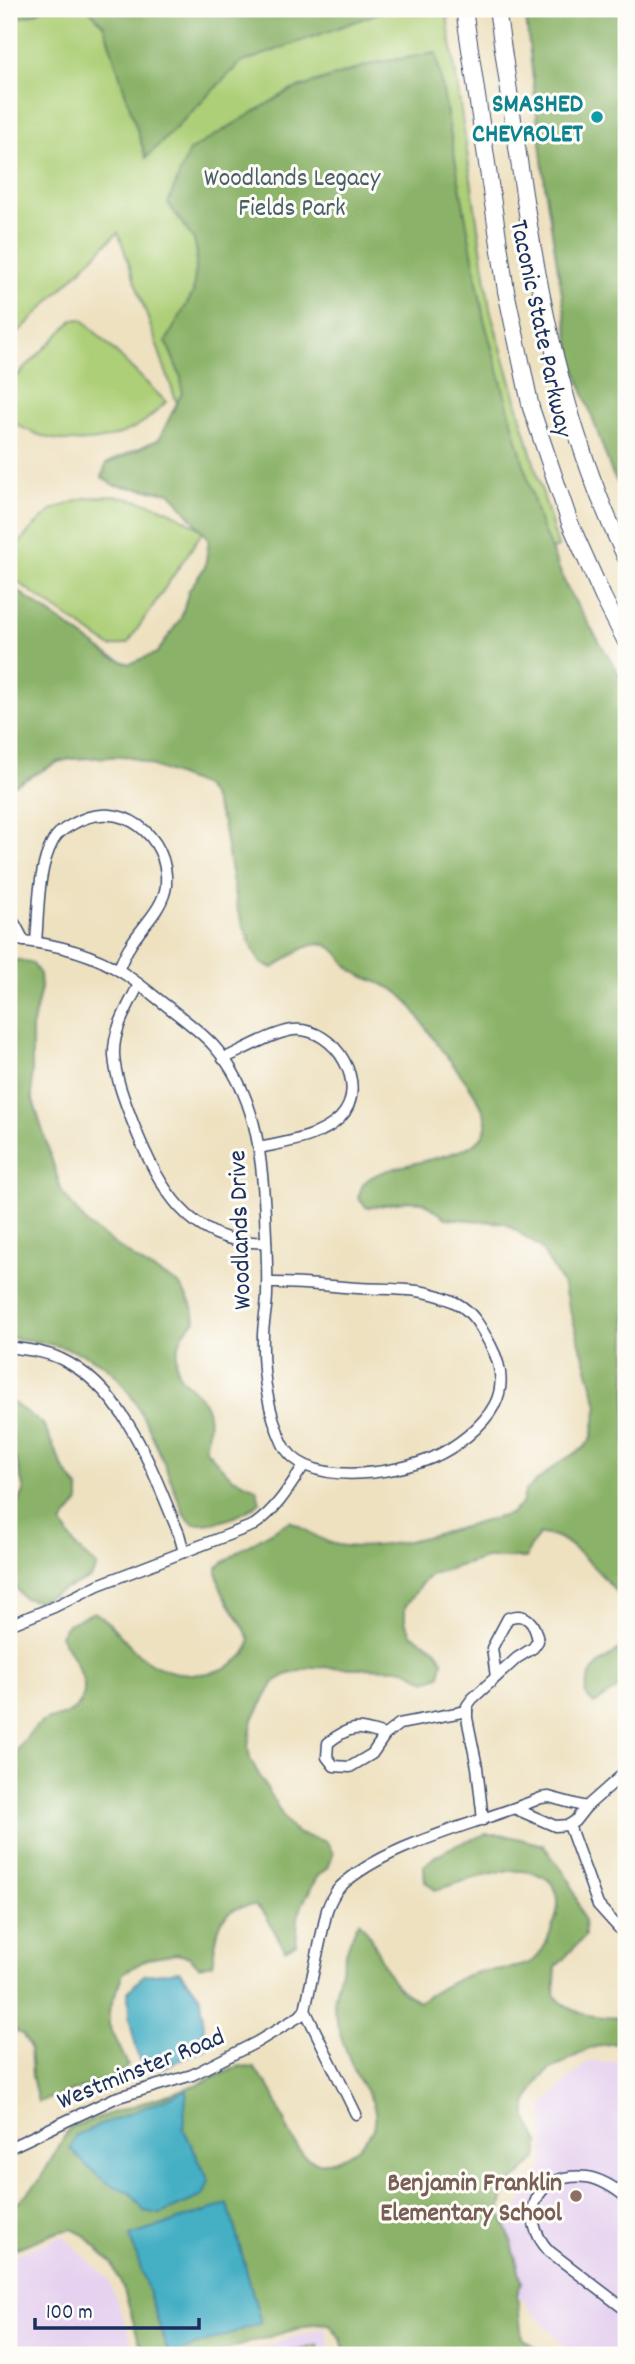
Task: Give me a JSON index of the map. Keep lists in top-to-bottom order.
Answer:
{
  "streets": {
    "highway": ["Taconic State Parkway"],
    "street": ["Woodlands Drive", "Westminster Road"]
  },
  "parks": ["Woodlands Legacy Fields Park"],
  "places": ["SMASHED CHEVROLET", "Benjamin Franklin Elementary School"],
  "scale_bar": "100 m"
}
